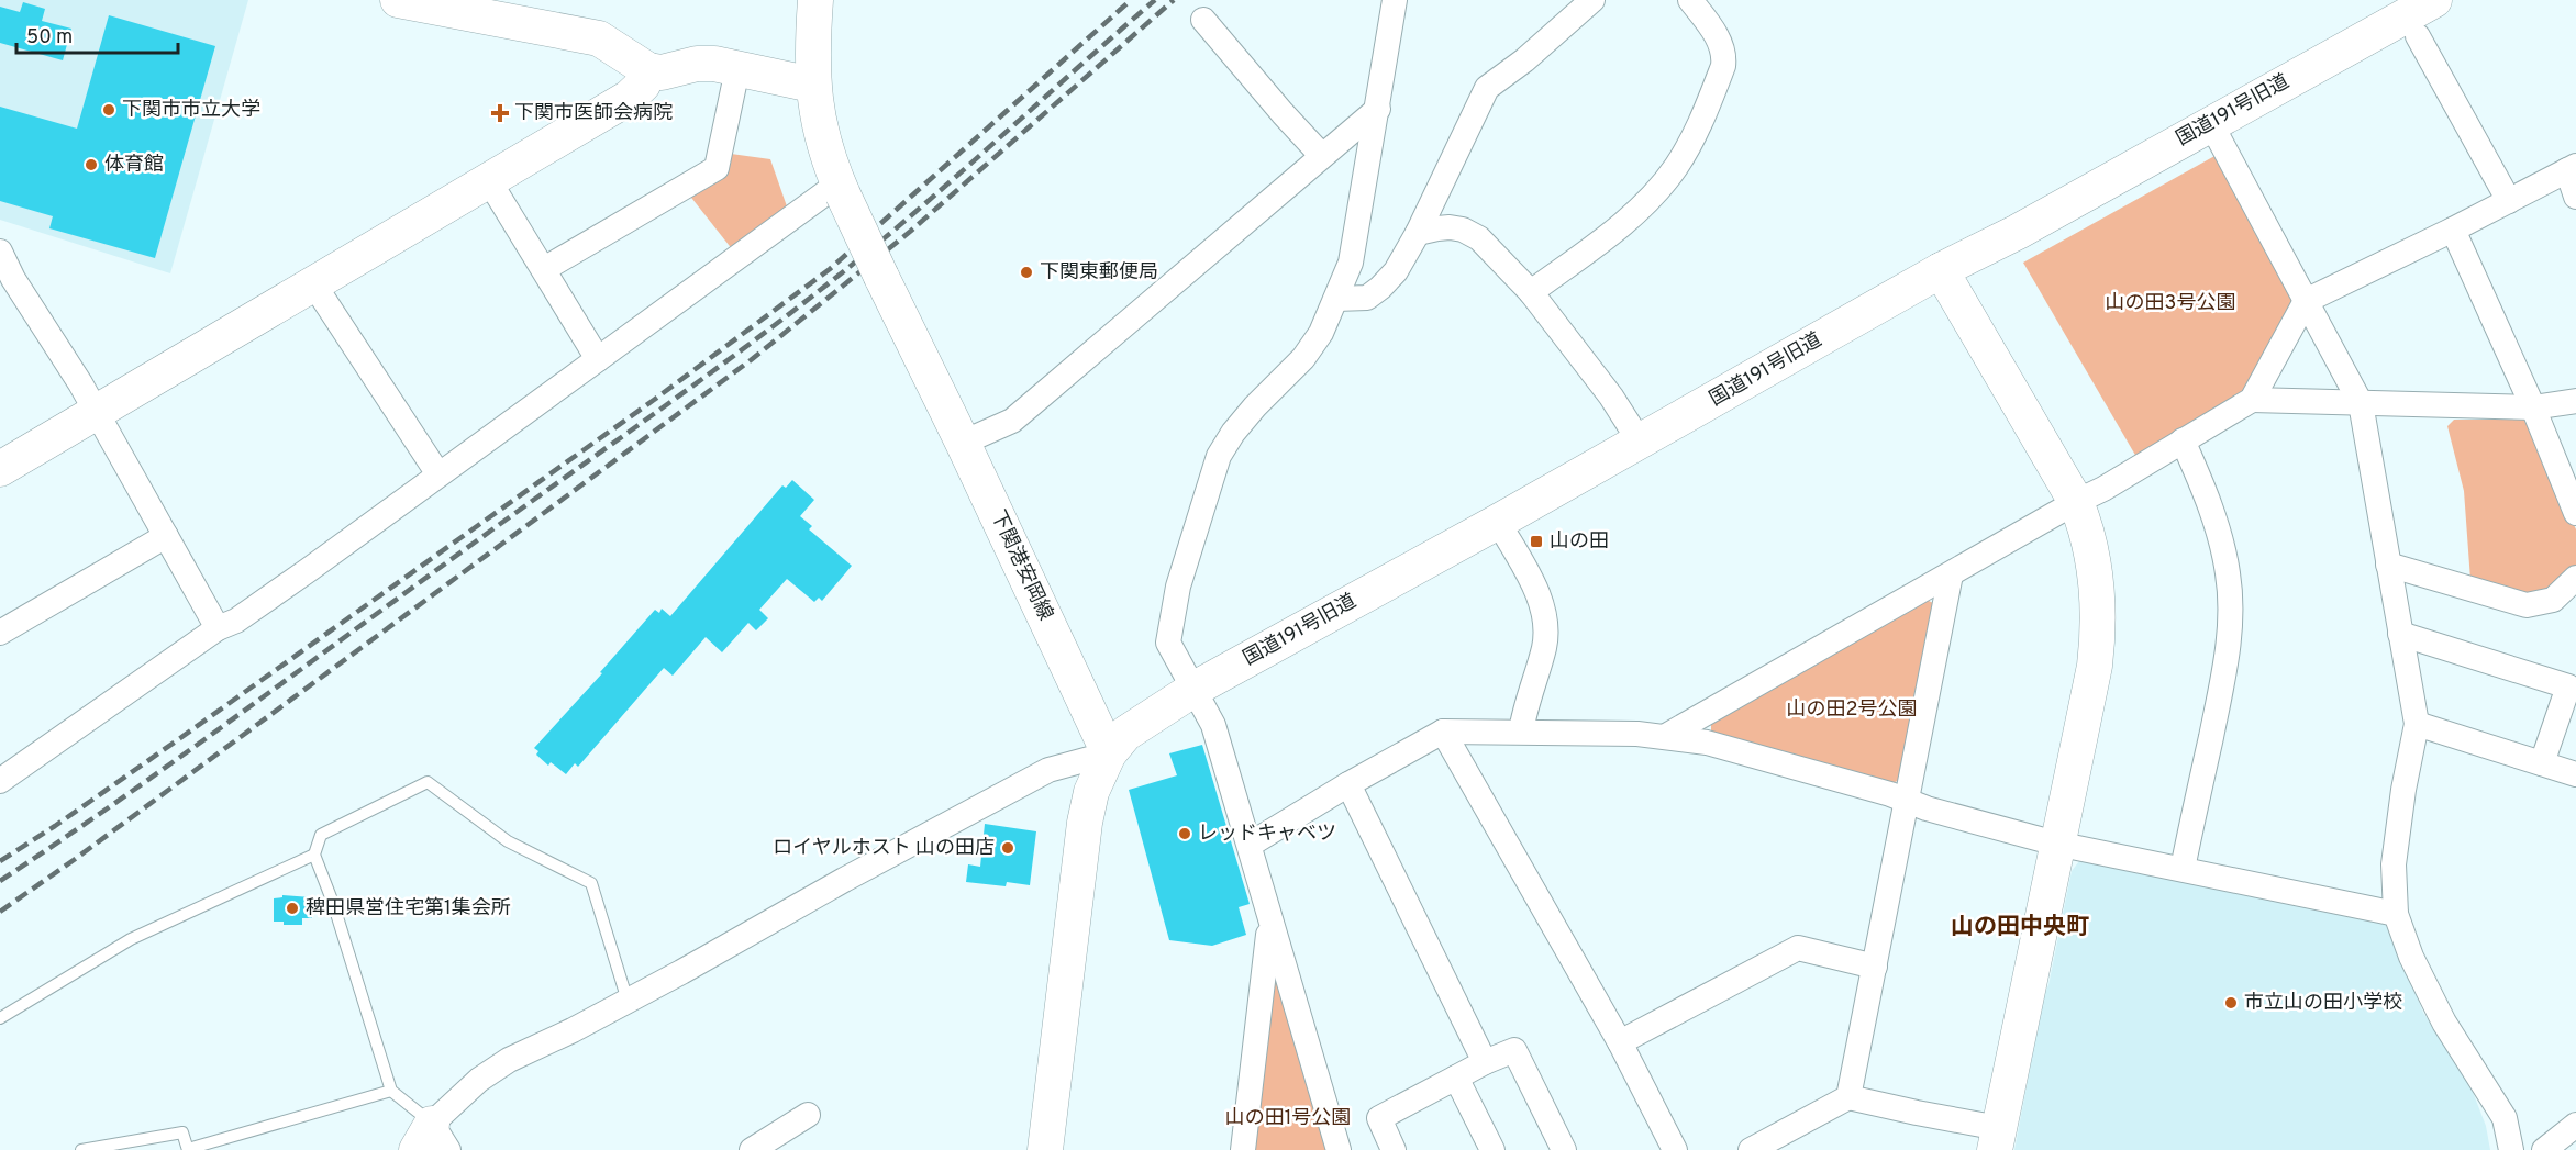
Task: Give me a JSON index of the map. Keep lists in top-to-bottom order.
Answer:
{
  "streets": {
    "street": ["国道191号旧道", "下関港安岡線"]
  },
  "crossings": [
    ["国道191号旧道", "下関港安岡線"]
  ],
  "districts": ["山の田中央町"],
  "parks": ["山の田3号公園", "山の田2号公園", "山の田1号公園"],
  "places": {
    "other": [
      "下関市市立大学",
      "体育館",
      "下関東郵便局",
      "レッドキャベツ",
      "ロイヤルホスト 山の田店",
      "稗田県営住宅第1集会所",
      "市立山の田小学校"
    ],
    "health": ["下関市医師会病院"],
    "transit": ["山の田"]
  },
  "scale_bar": "50 m"
}
